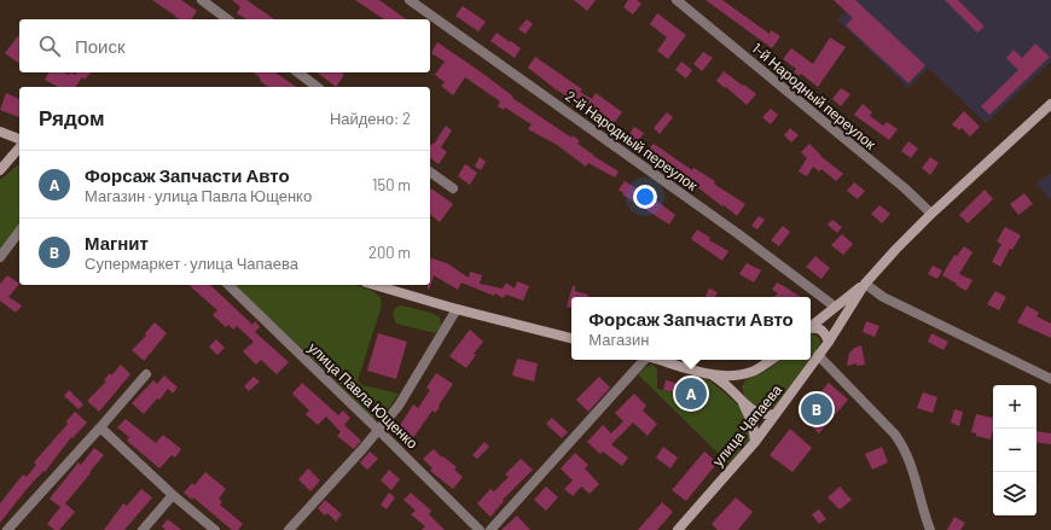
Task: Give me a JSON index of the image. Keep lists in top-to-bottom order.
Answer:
{
  "streets": {
    "street": [
      "1-й Народный переулок",
      "2-й Народный переулок",
      "улица Павла Ющенко",
      "улица Чапаева"
    ]
  },
  "crossings": [
    ["1-й Народный переулок", "улица Чапаева"]
  ],
  "page": {
    "search": "Поиск",
    "heading": ["Рядом", "Найдено: 2"],
    "list": [
      {
        "mark": "A",
        "name": "Форсаж Запчасти Авто",
        "note": "Магазин · улица Павла Ющенко",
        "value": "150 m"
      },
      {
        "mark": "B",
        "name": "Магнит",
        "note": "Супермаркет · улица Чапаева",
        "value": "200 m"
      }
    ],
    "popup": ["Форсаж Запчасти Авто", "Магазин"],
    "pins": ["A", "B"],
    "map_buttons": ["+", "−"]
  }
}
